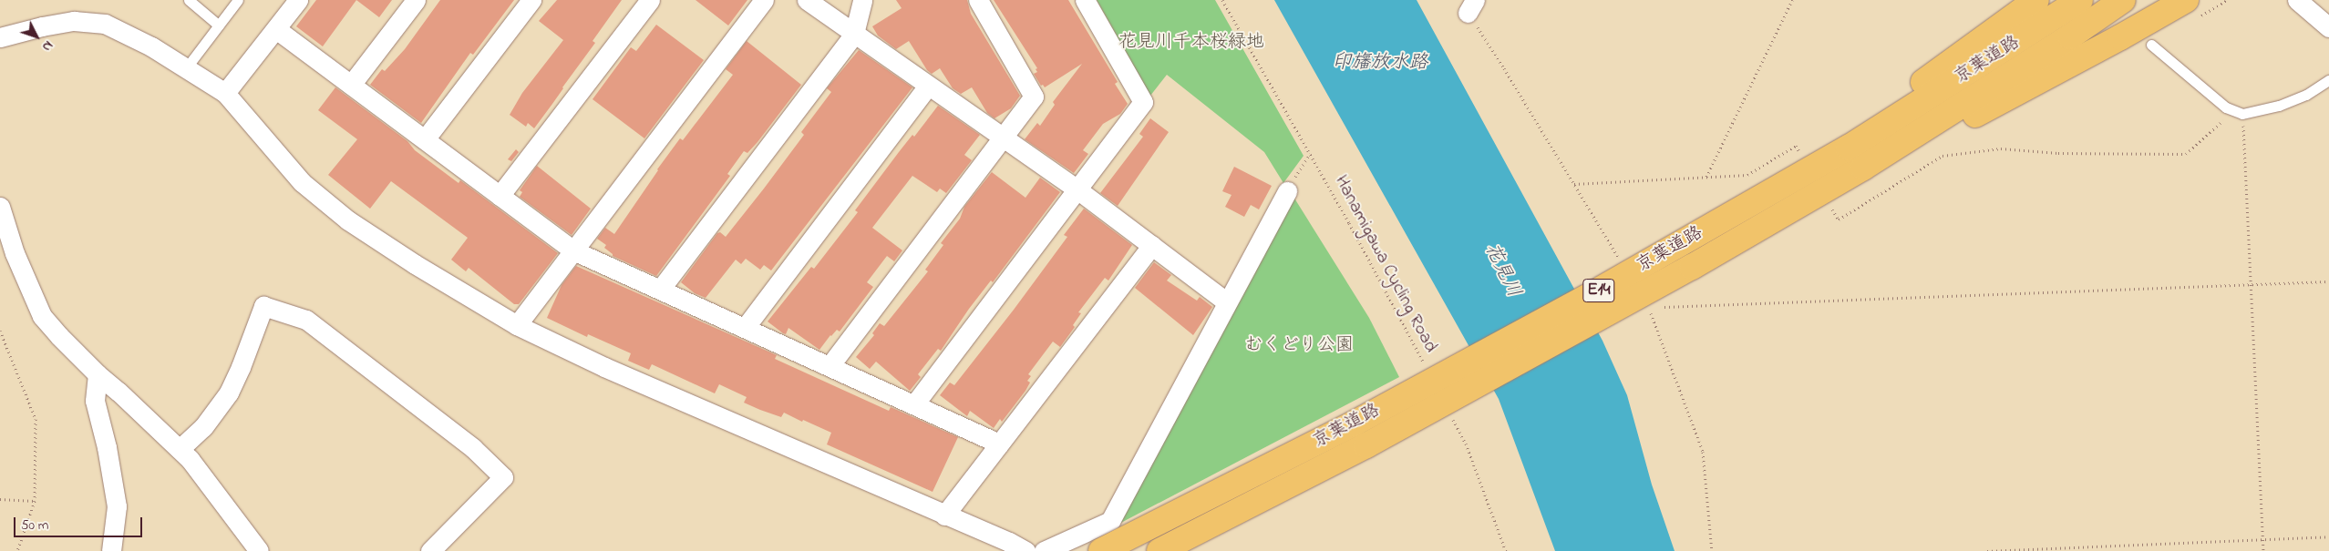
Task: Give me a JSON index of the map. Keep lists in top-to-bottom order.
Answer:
{
  "streets": {
    "highway": ["京葉道路", "E14"],
    "path": ["Hanamigawa Cycling Road"]
  },
  "water": ["印旛放水路", "花見川"],
  "parks": ["花見川千本桜緑地", "むくどり公園"],
  "scale_bar": "50 m",
  "north": "bottom right"
}
